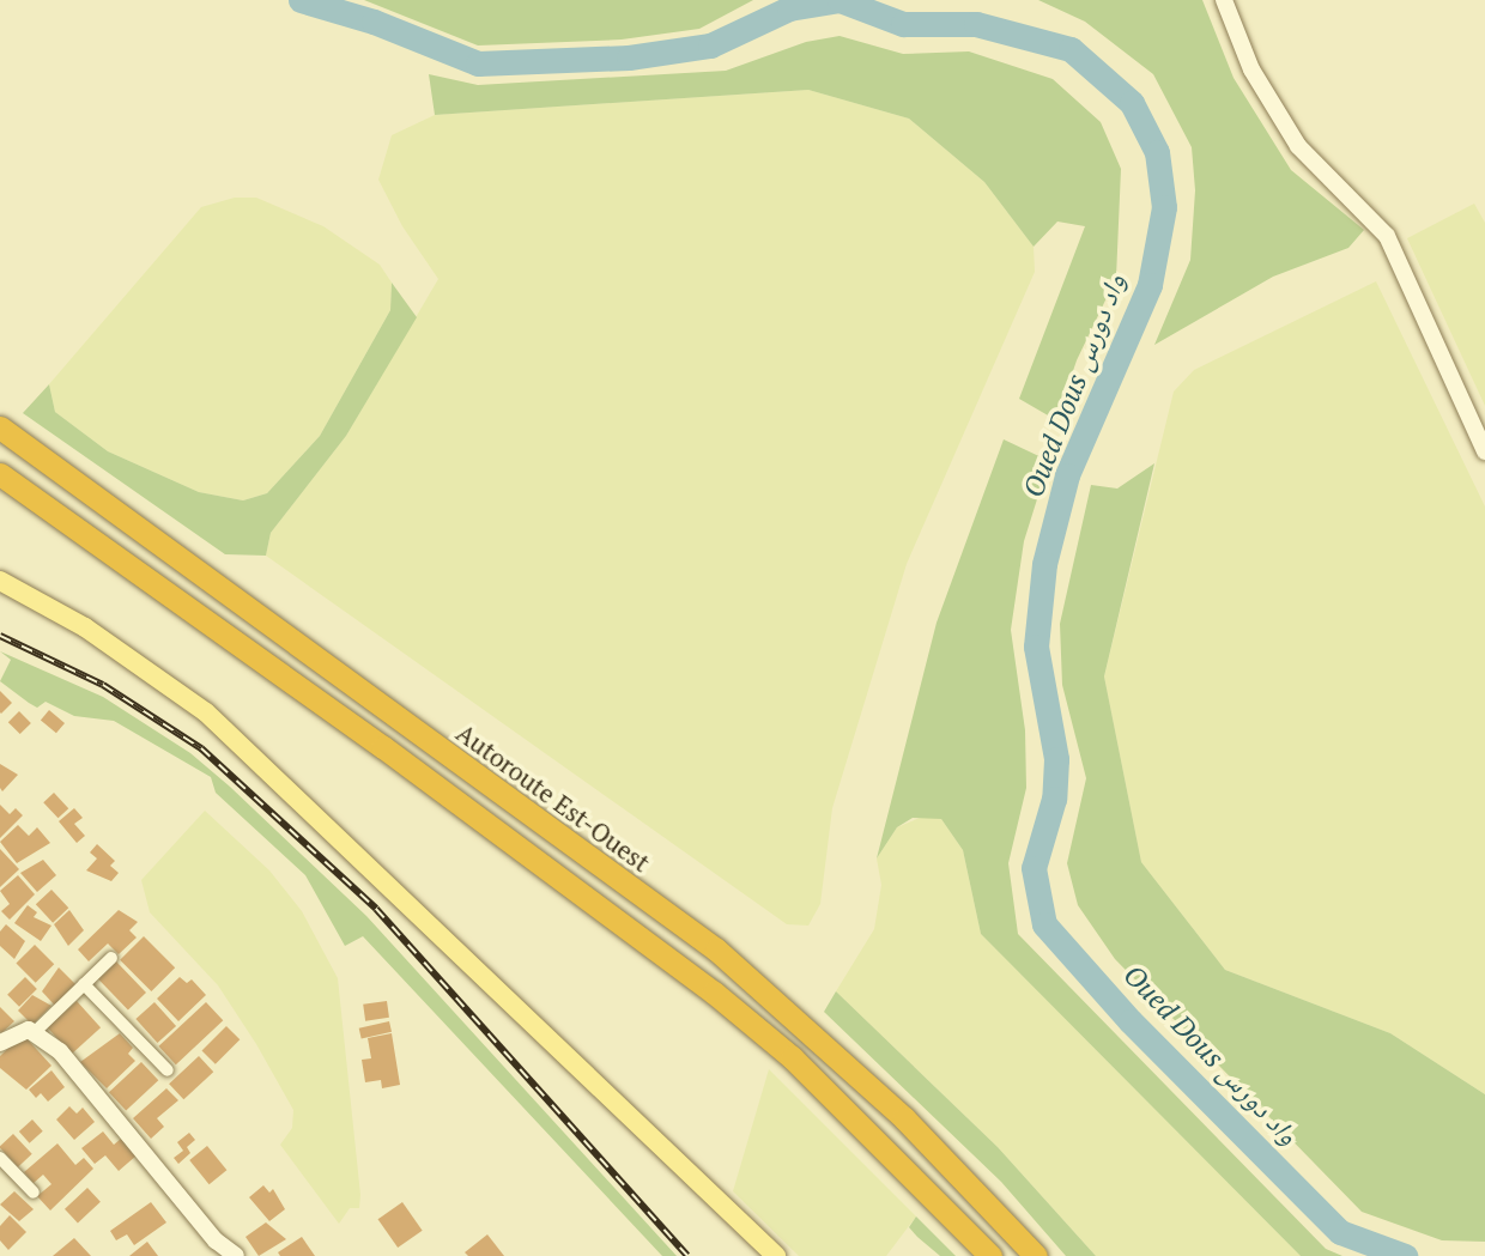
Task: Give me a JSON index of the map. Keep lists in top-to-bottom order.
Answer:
{
  "streets": {
    "highway": ["Autoroute Est-Ouest"]
  },
  "water": ["Oued Dous واد دورس"]
}
